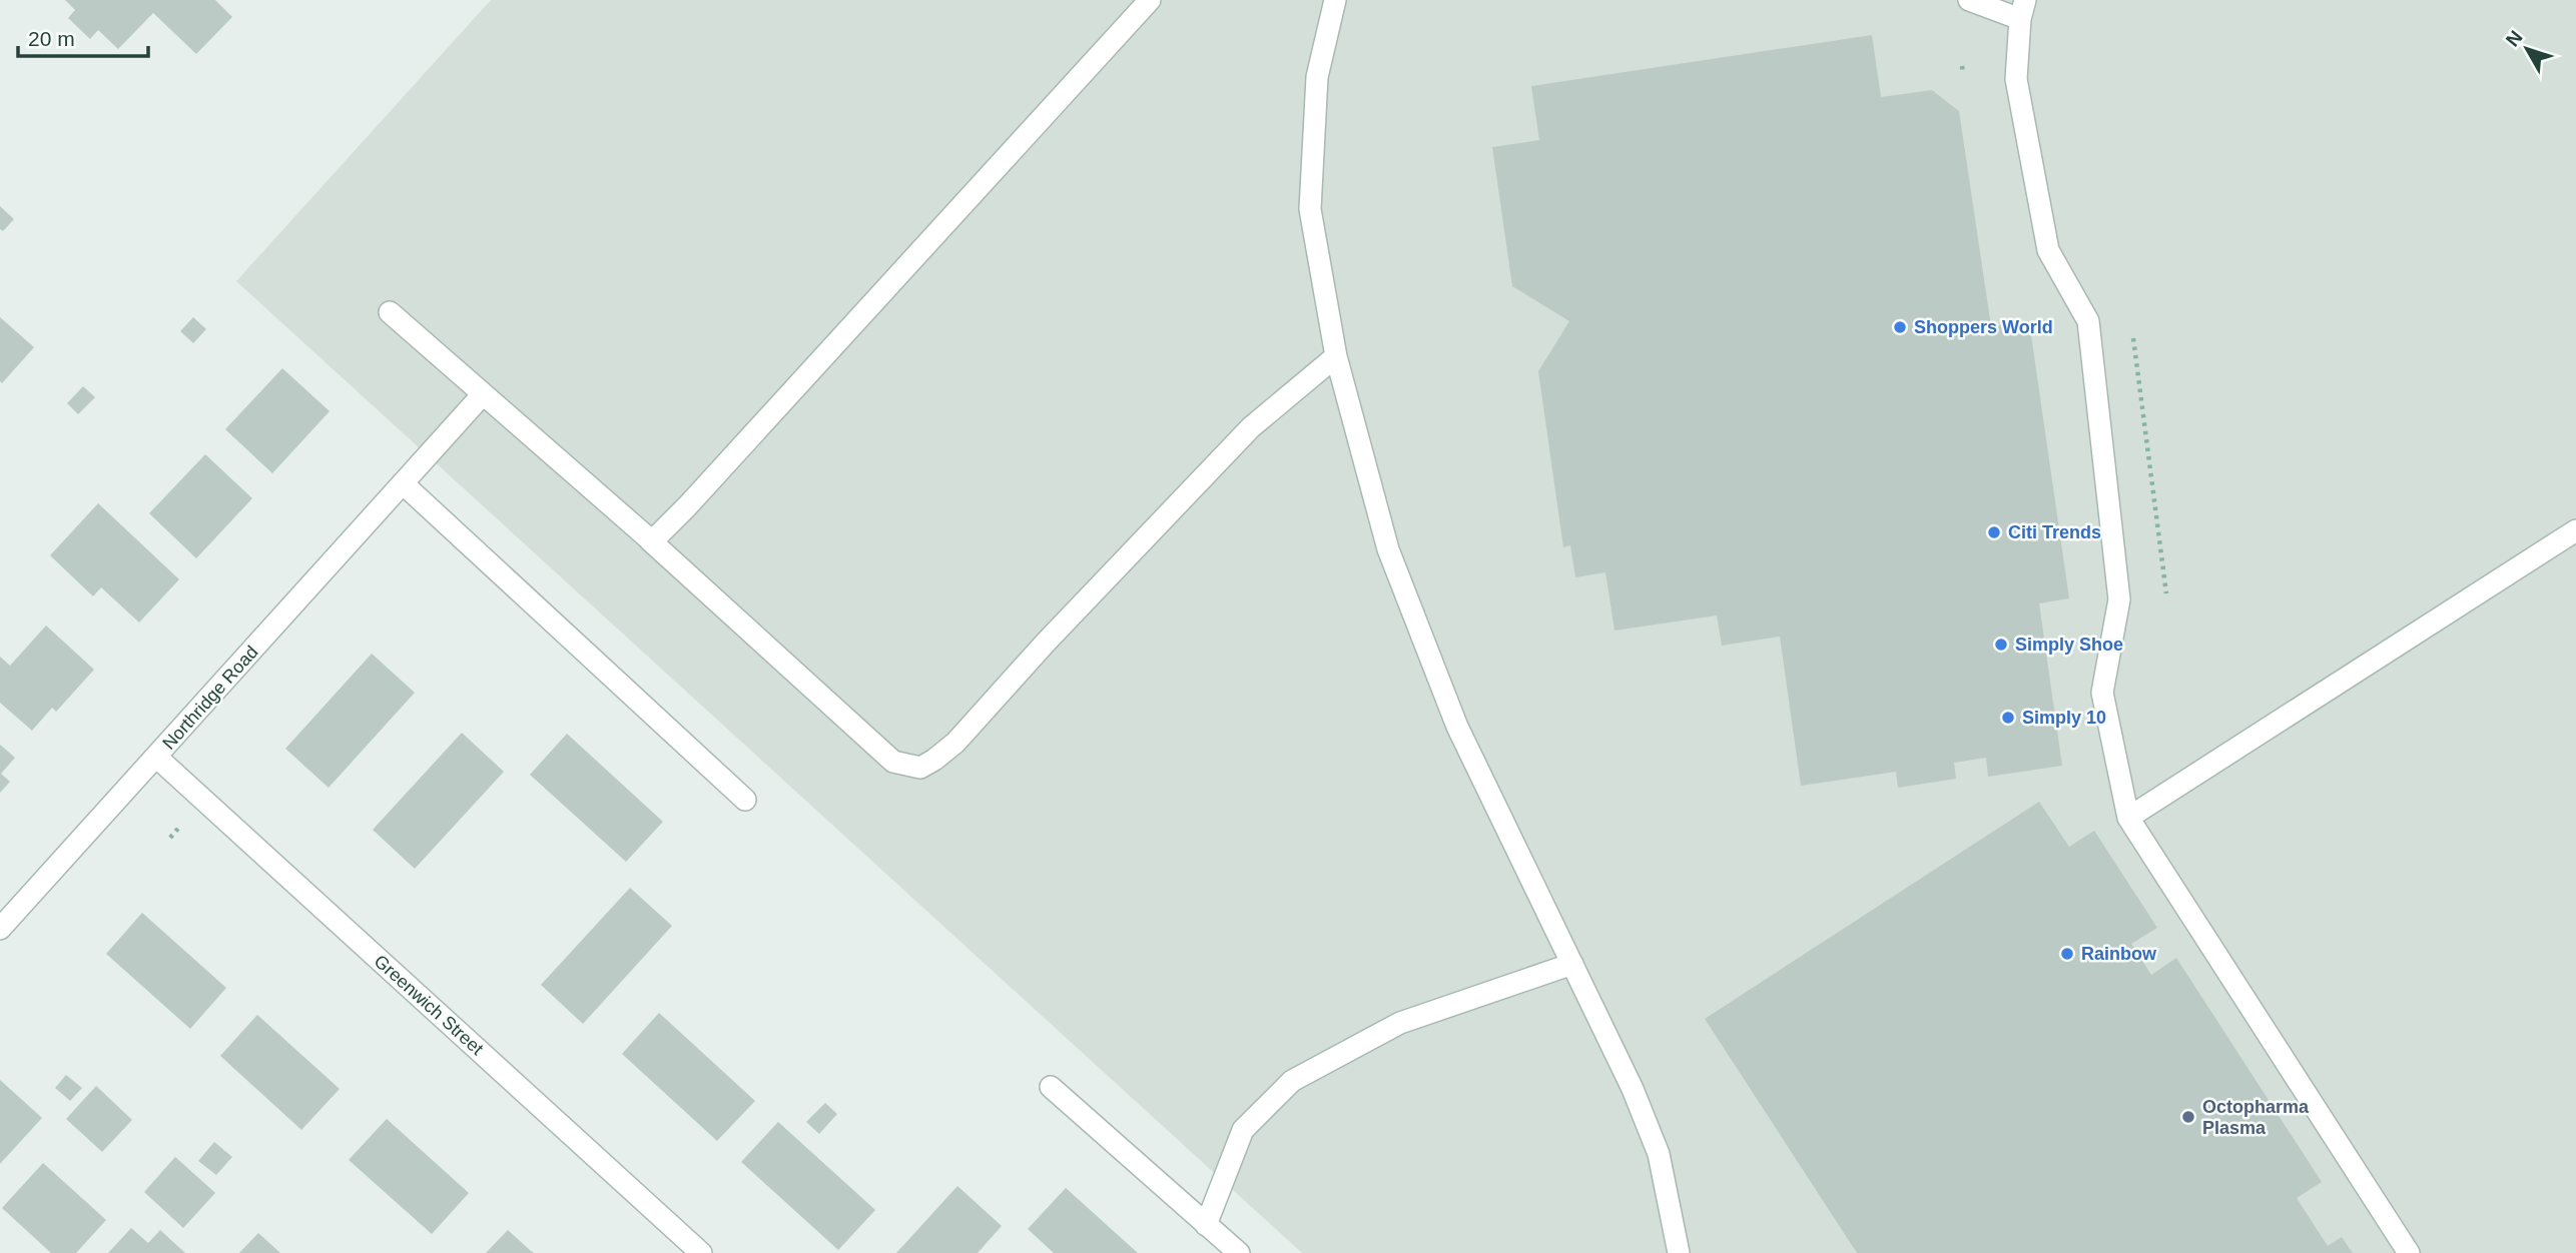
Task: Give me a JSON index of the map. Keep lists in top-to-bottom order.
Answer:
{
  "streets": {
    "street": ["Northridge Road", "Greenwich Street"]
  },
  "crossings": [
    ["Northridge Road", "Greenwich Street"]
  ],
  "places": [
    "Shoppers World",
    "Citi Trends",
    "Simply Shoe",
    "Simply 10",
    "Rainbow",
    "Octopharma Plasma"
  ],
  "scale_bar": "20 m",
  "north": "top left"
}
